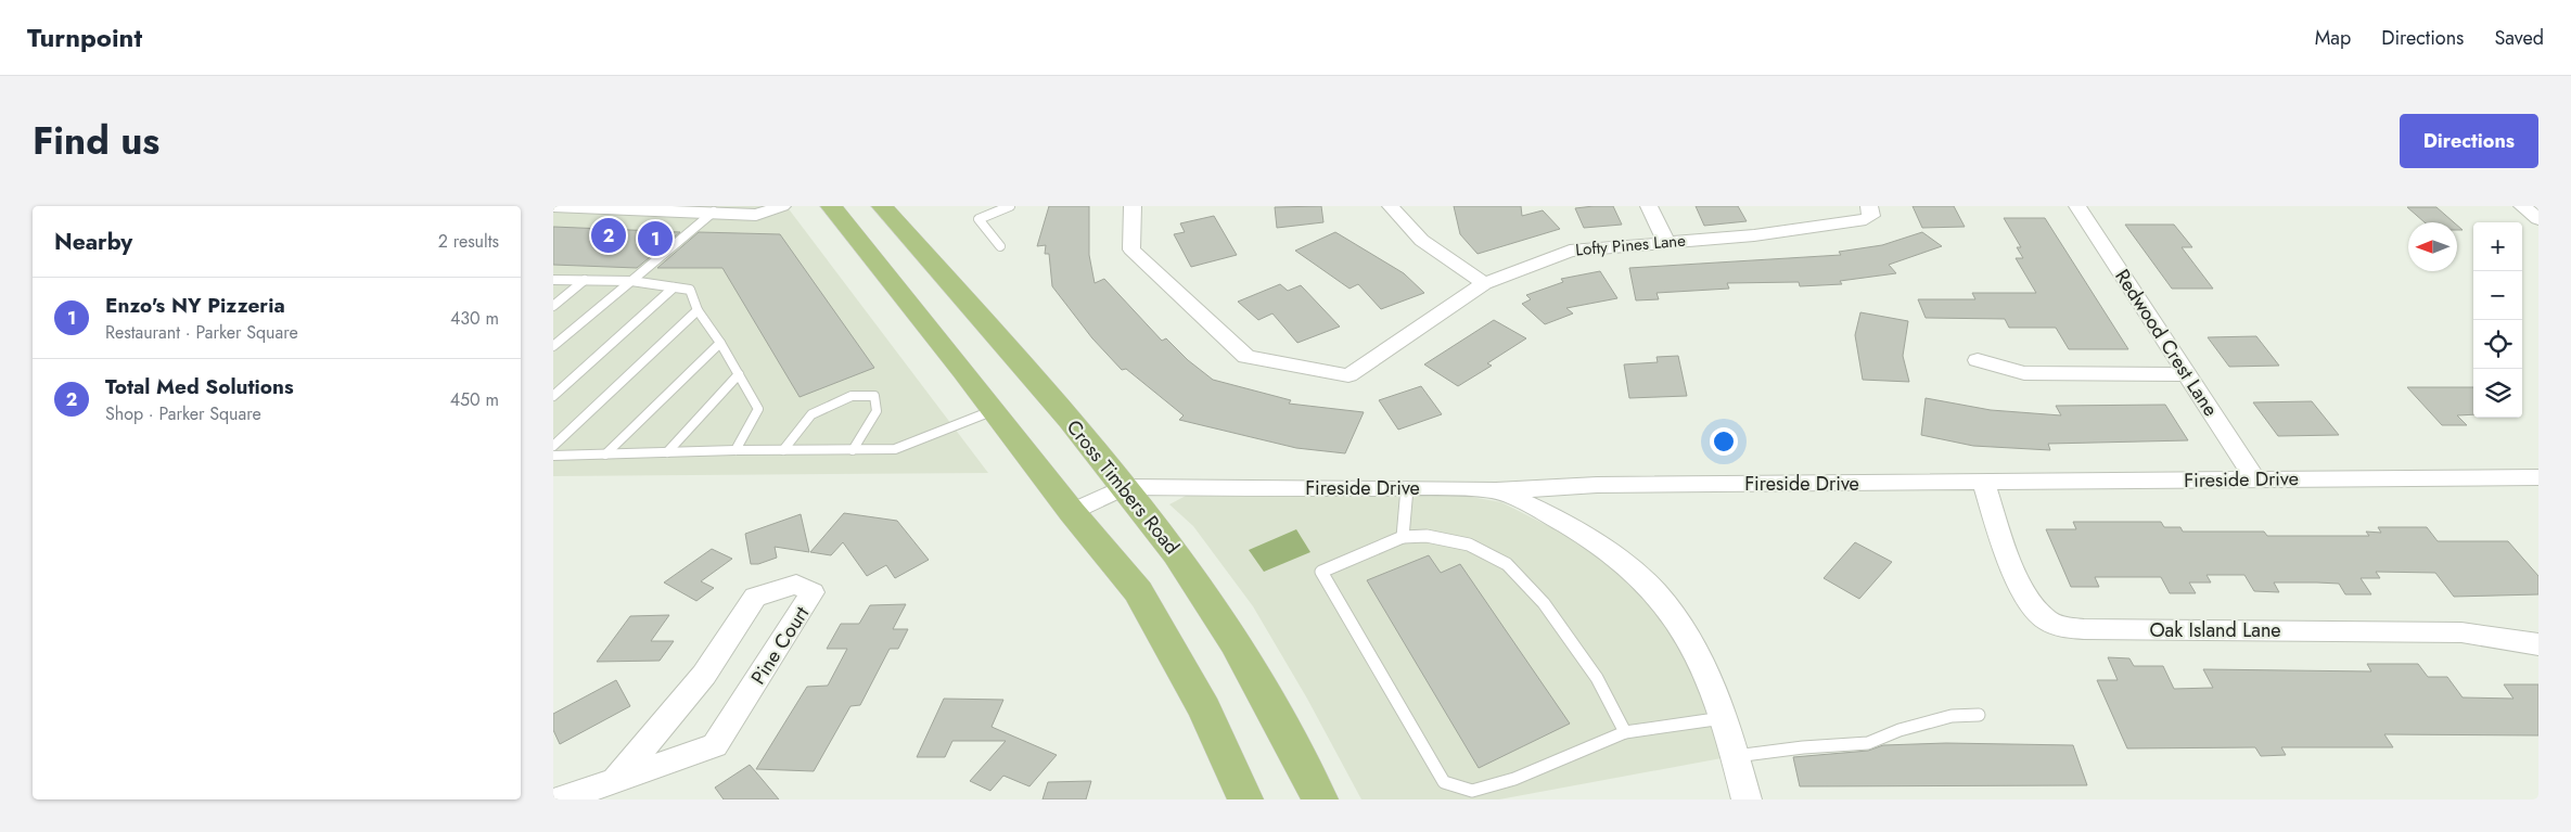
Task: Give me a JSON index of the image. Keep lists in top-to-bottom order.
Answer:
{
  "streets": {
    "main road": ["Cross Timbers Road"],
    "street": [
      "Lofty Pines Lane",
      "Redwood Crest Lane",
      "Fireside Drive",
      "Oak Island Lane",
      "Pine Court"
    ]
  },
  "crossings": [
    ["Redwood Crest Lane", "Fireside Drive"],
    ["Fireside Drive", "Cross Timbers Road"],
    ["Fireside Drive", "Oak Island Lane"]
  ],
  "north": "left",
  "page": {
    "header": "Turnpoint",
    "nav": ["Map", "Directions", "Saved"],
    "title": "Find us",
    "buttons": "Directions",
    "heading": ["Nearby", "2 results"],
    "pins": ["2", "1"],
    "map_buttons": ["+", "−"],
    "list": [
      {
        "mark": "1",
        "name": "Enzo's NY Pizzeria",
        "note": "Restaurant · Parker Square",
        "value": "430 m"
      },
      {
        "mark": "2",
        "name": "Total Med Solutions",
        "note": "Shop · Parker Square",
        "value": "450 m"
      }
    ]
  }
}
